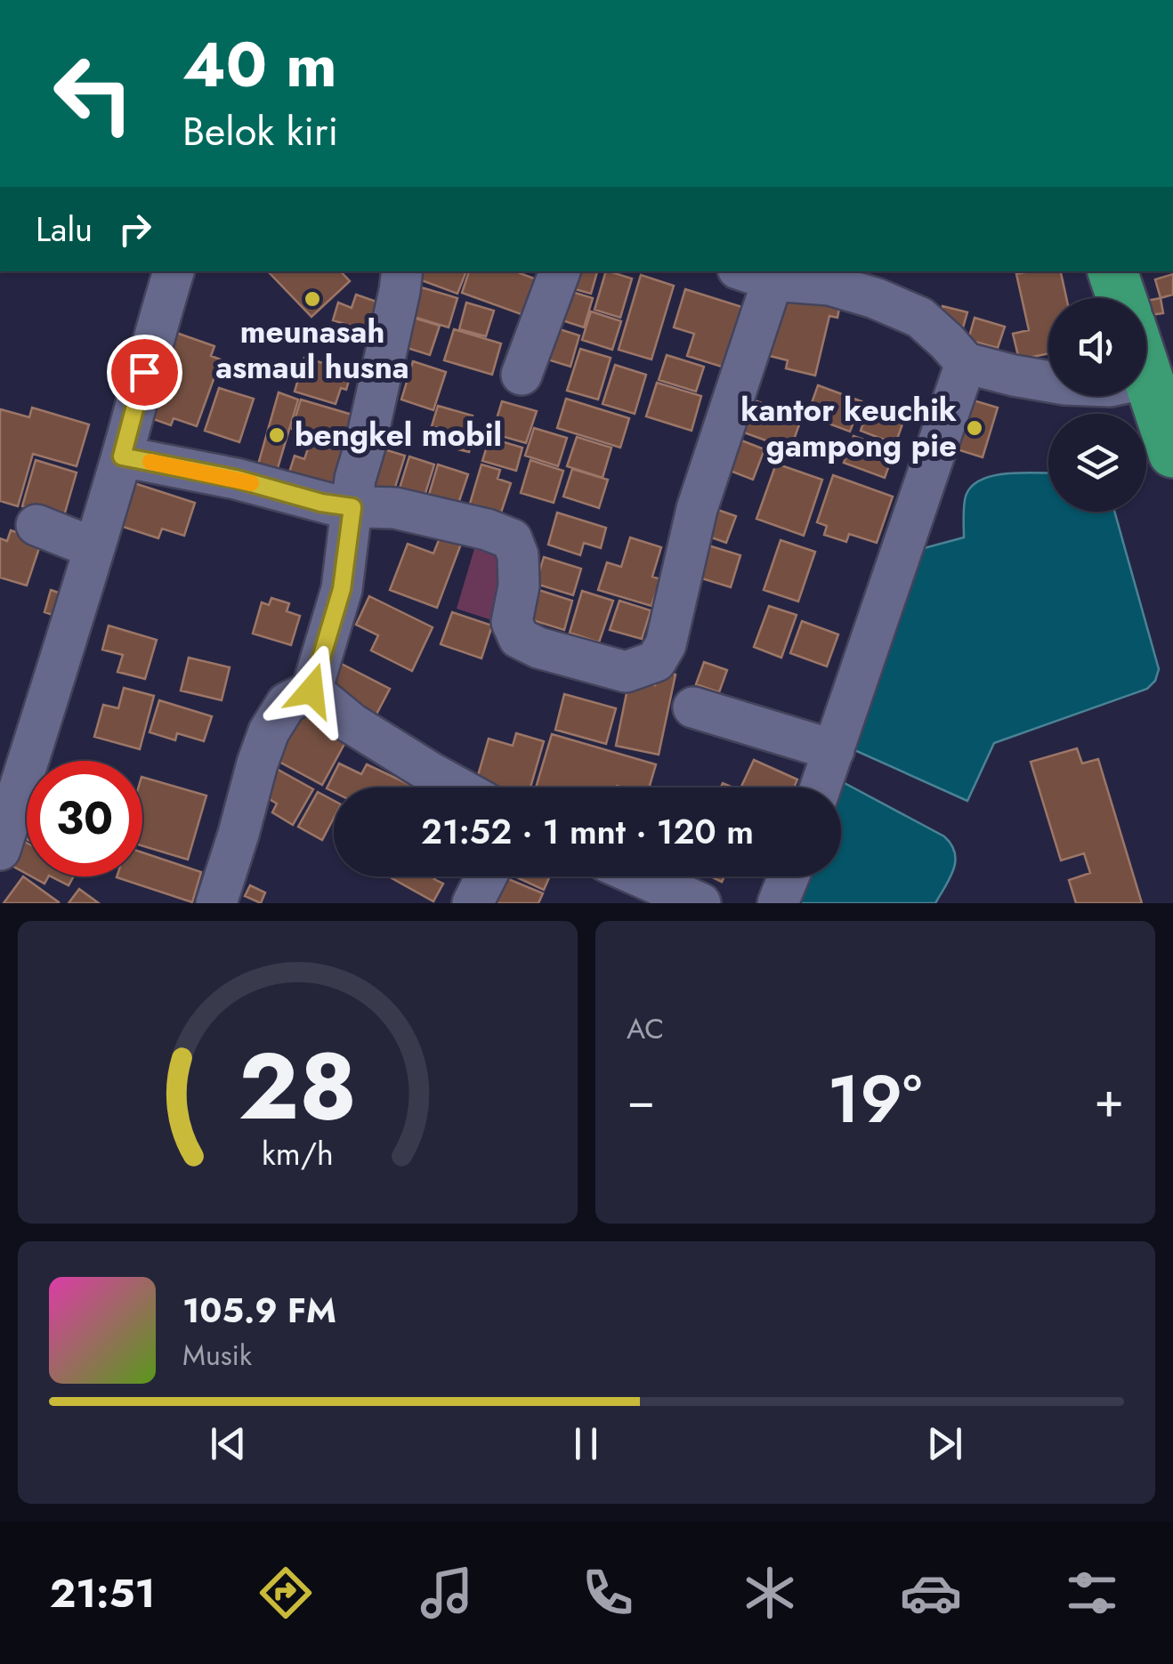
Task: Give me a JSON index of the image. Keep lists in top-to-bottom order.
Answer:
{
  "places": ["meunasah asmaul husna", "kantor keuchik gampong pie", "bengkel mobil"],
  "page": {
    "turn": ["40 m", "Belok kiri"],
    "then": "Lalu",
    "limit": "30",
    "trip": "21:52 · 1 mnt · 120 m",
    "tile": "AC",
    "heat": ["−", "19°", "+"],
    "song": ["105.9 FM", "Musik"],
    "tabs": "21:51",
    "gauge": ["28", "km/h"]
  }
}
